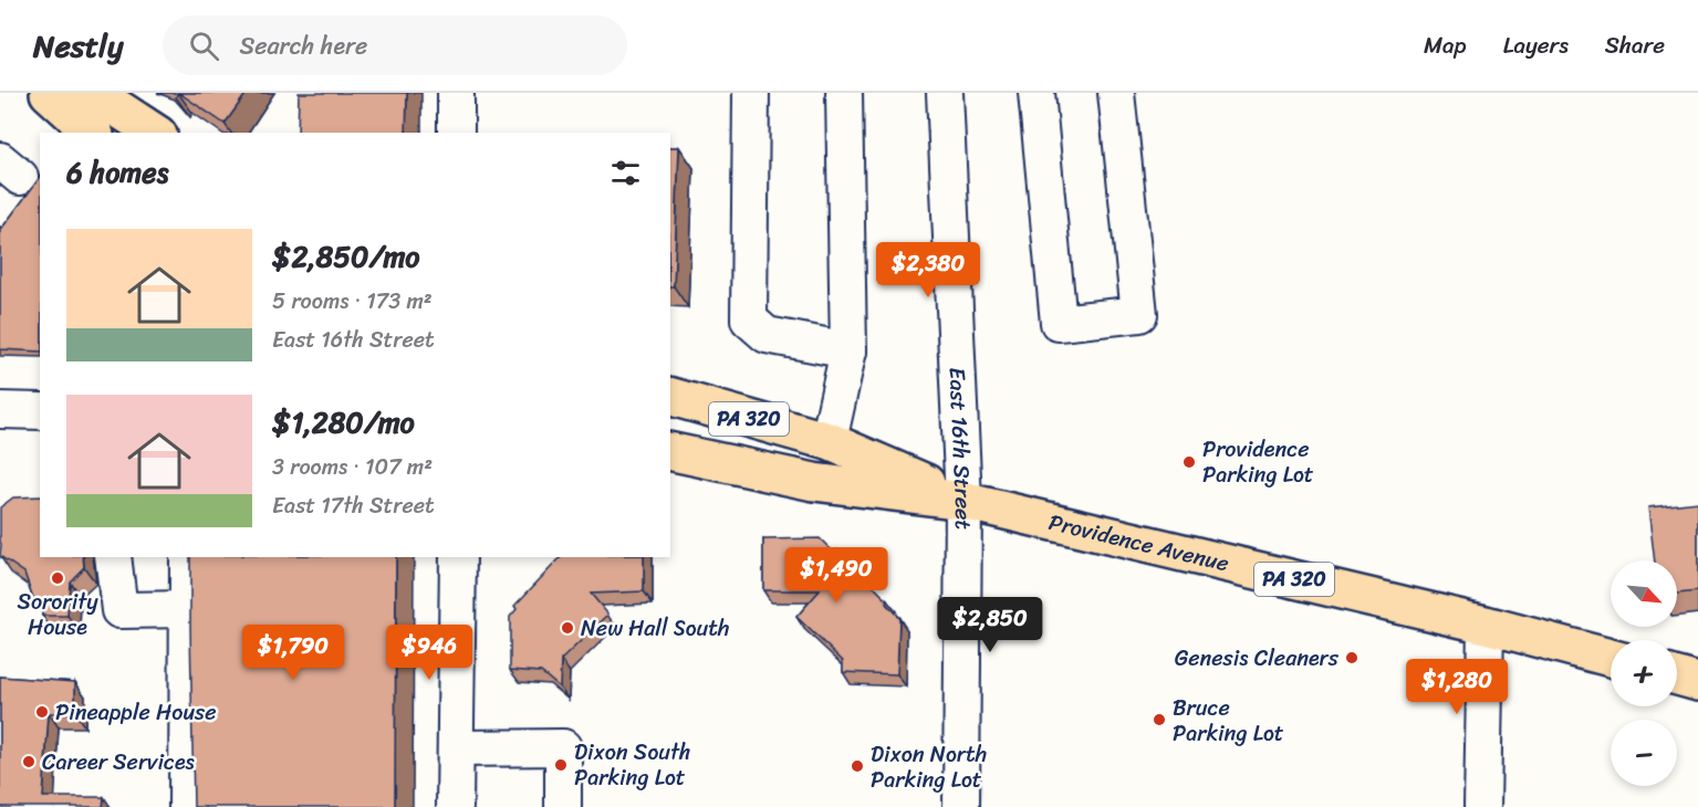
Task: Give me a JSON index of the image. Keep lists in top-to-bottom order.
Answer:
{
  "streets": {
    "main road": ["PA 320", "Providence Avenue"],
    "street": ["East 16th Street"]
  },
  "crossings": [
    ["East 16th Street", "Providence Avenue"]
  ],
  "places": [
    "Providence Parking Lot",
    "Sorority House",
    "New Hall South",
    "Genesis Cleaners",
    "Pineapple House",
    "Bruce Parking Lot",
    "Career Services",
    "Dixon South Parking Lot",
    "Dixon North Parking Lot"
  ],
  "north": "bottom right",
  "page": {
    "header": "Nestly",
    "search": "Search here",
    "nav": ["Map", "Layers", "Share"],
    "heading": "6 homes",
    "list": [
      {
        "name": "$2,850/mo",
        "note": "5 rooms · 173 m² · East 16th Street"
      },
      {
        "name": "$1,280/mo",
        "note": "3 rooms · 107 m² · East 17th Street"
      }
    ],
    "price": [
      "$2,380",
      "$1,490",
      "$2,850",
      "$1,790",
      "$946",
      "$1,280"
    ],
    "map_buttons": ["+", "−"]
  }
}
